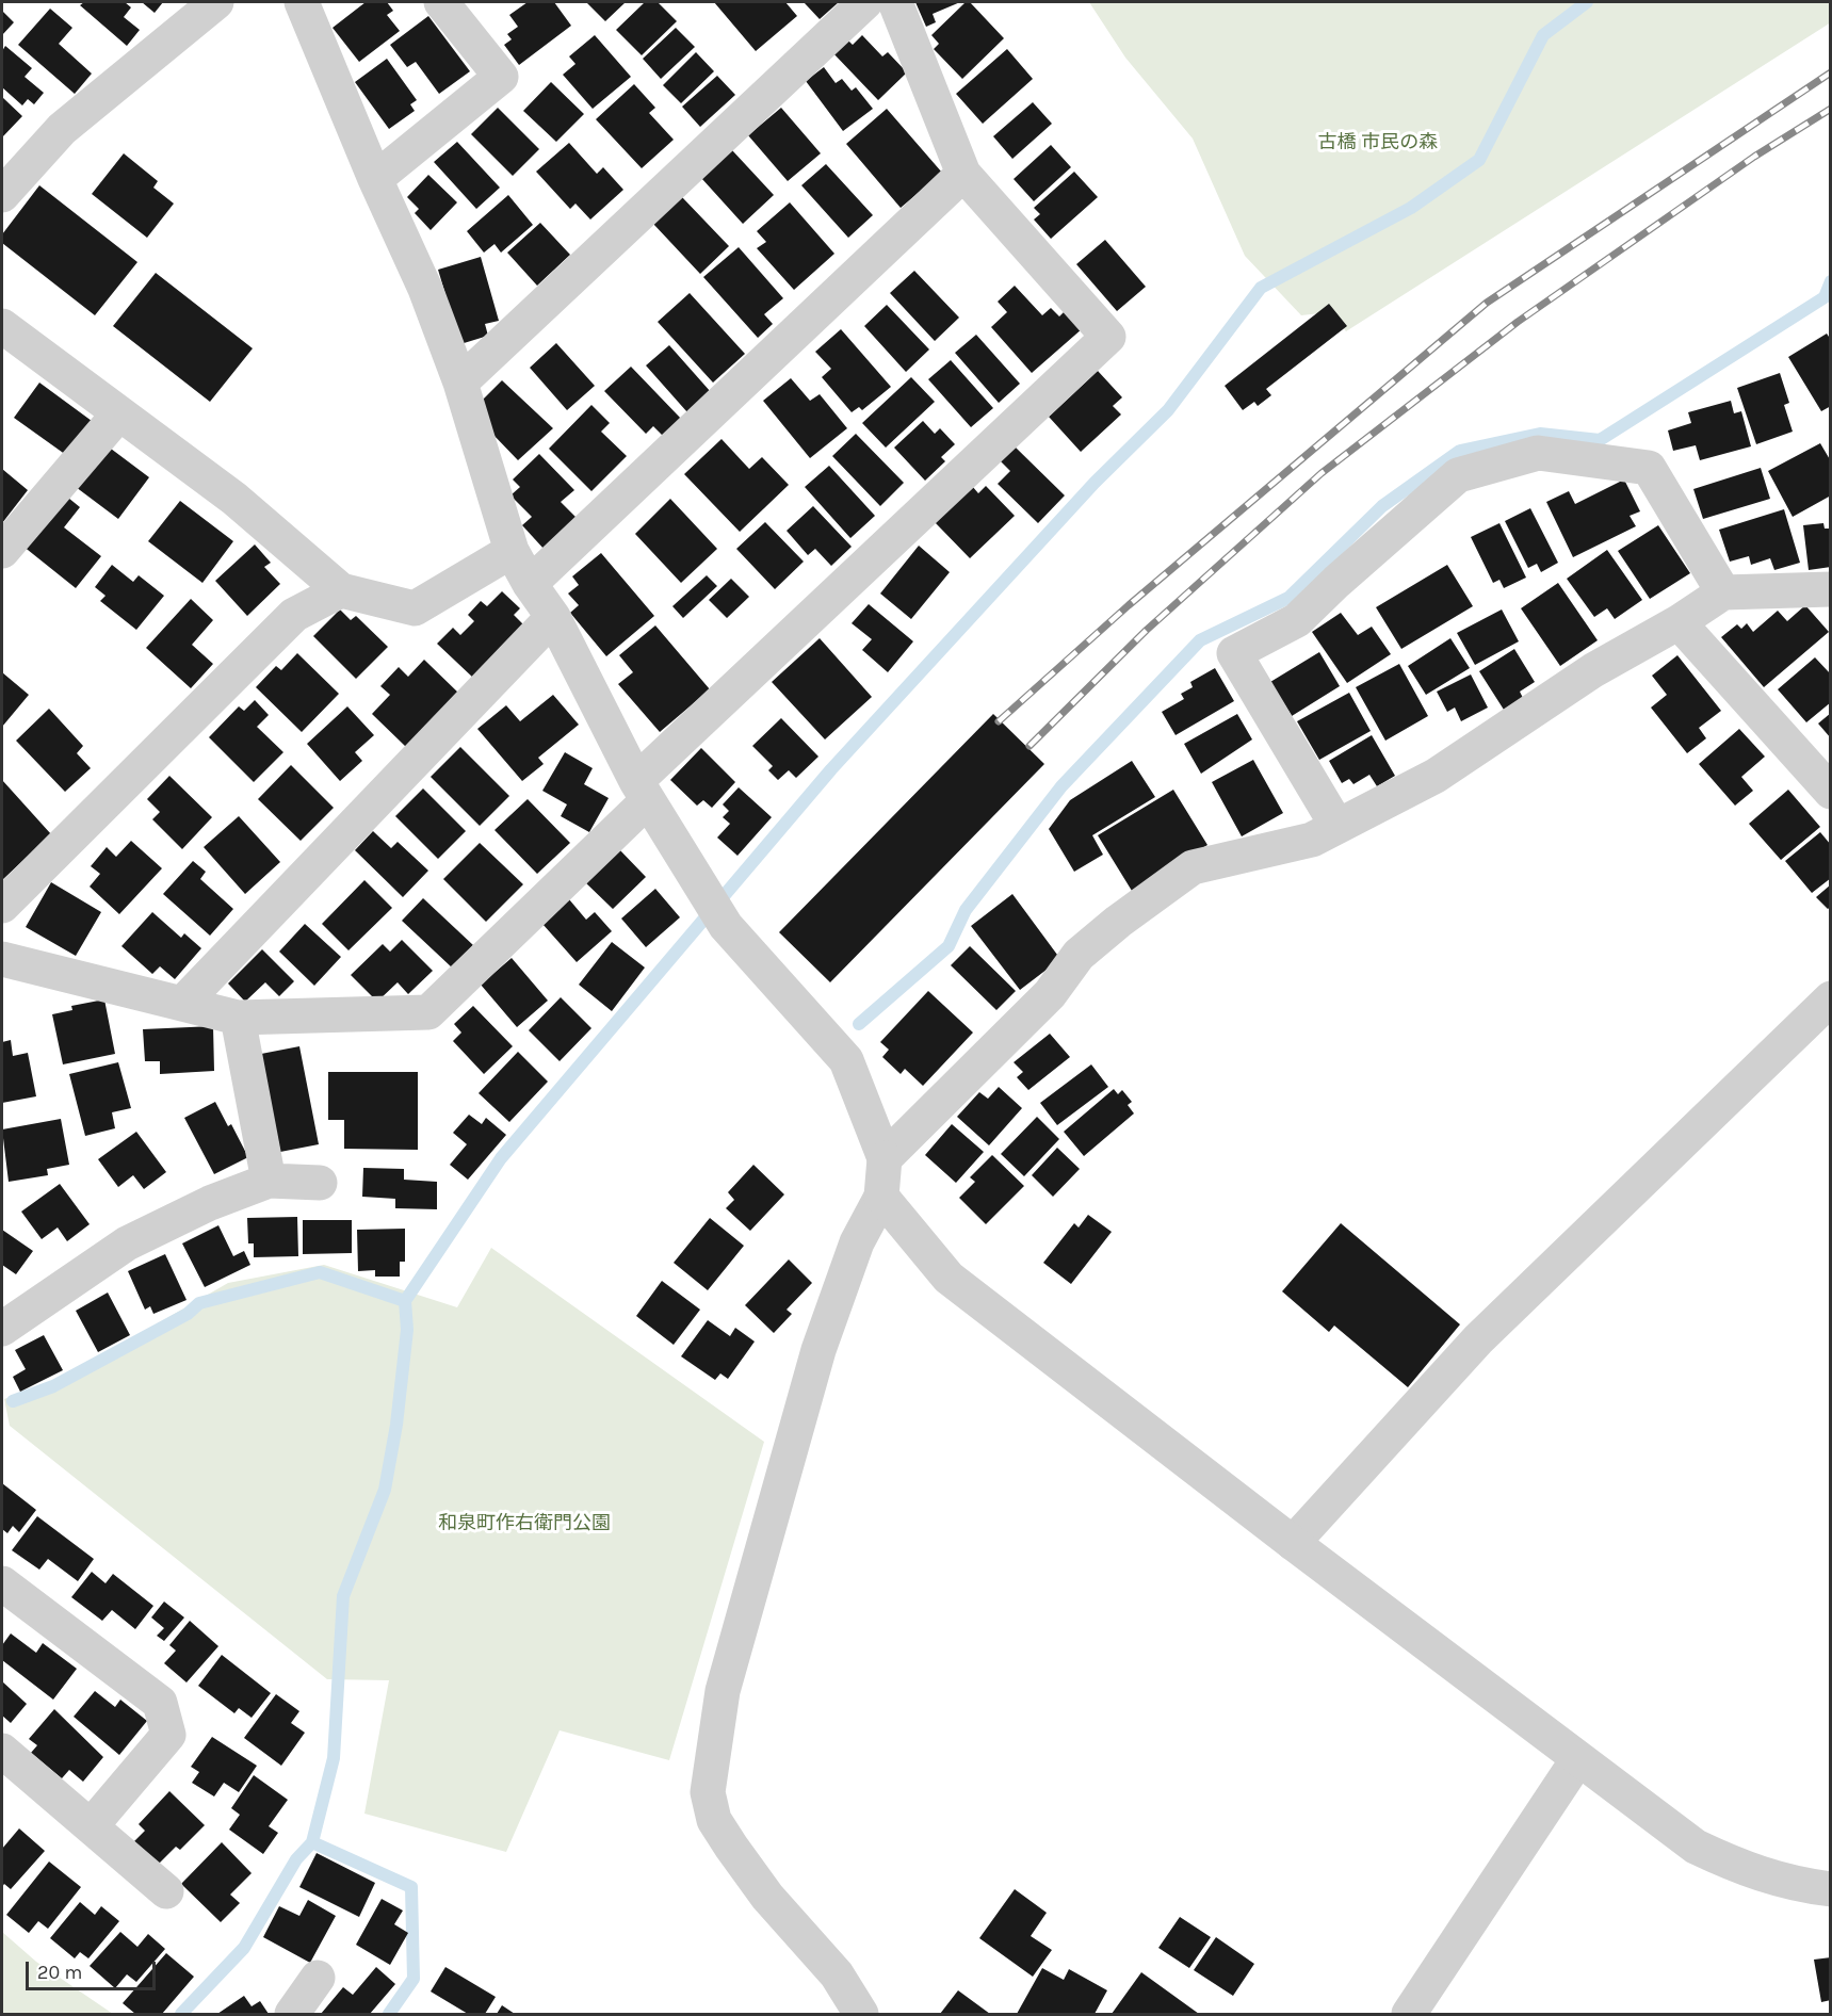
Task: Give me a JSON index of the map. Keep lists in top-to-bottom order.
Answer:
{
  "parks": ["古橋 市民の森", "和泉町作右衛門公園"],
  "scale_bar": "20 m"
}
